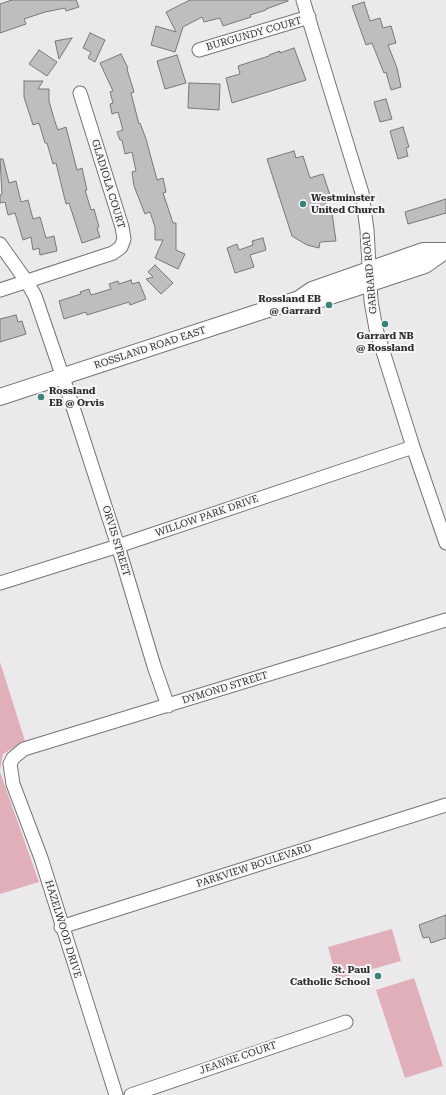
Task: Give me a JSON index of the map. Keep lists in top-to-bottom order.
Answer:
{
  "streets": {
    "main road": ["ROSSLAND ROAD EAST"],
    "street": [
      "BURGUNDY COURT",
      "GLADIOLA COURT",
      "GARRARD ROAD",
      "WILLOW PARK DRIVE",
      "ORVIS STREET",
      "DYMOND STREET",
      "PARKVIEW BOULEVARD",
      "HAZELWOOD DRIVE",
      "JEANNE COURT"
    ]
  },
  "crossings": [
    ["BURGUNDY COURT", "GARRARD ROAD"],
    ["GLADIOLA COURT", "ORVIS STREET"],
    ["GARRARD ROAD", "ROSSLAND ROAD EAST"],
    ["GARRARD ROAD", "WILLOW PARK DRIVE"],
    ["ROSSLAND ROAD EAST", "ORVIS STREET"],
    ["WILLOW PARK DRIVE", "ORVIS STREET"],
    ["ORVIS STREET", "DYMOND STREET"],
    ["DYMOND STREET", "HAZELWOOD DRIVE"],
    ["PARKVIEW BOULEVARD", "HAZELWOOD DRIVE"]
  ],
  "places": [
    "Westminster United Church",
    "Rossland EB @ Garrard",
    "Garrard NB @ Rossland",
    "Rossland EB @ Orvis",
    "St. Paul Catholic School"
  ]
}
